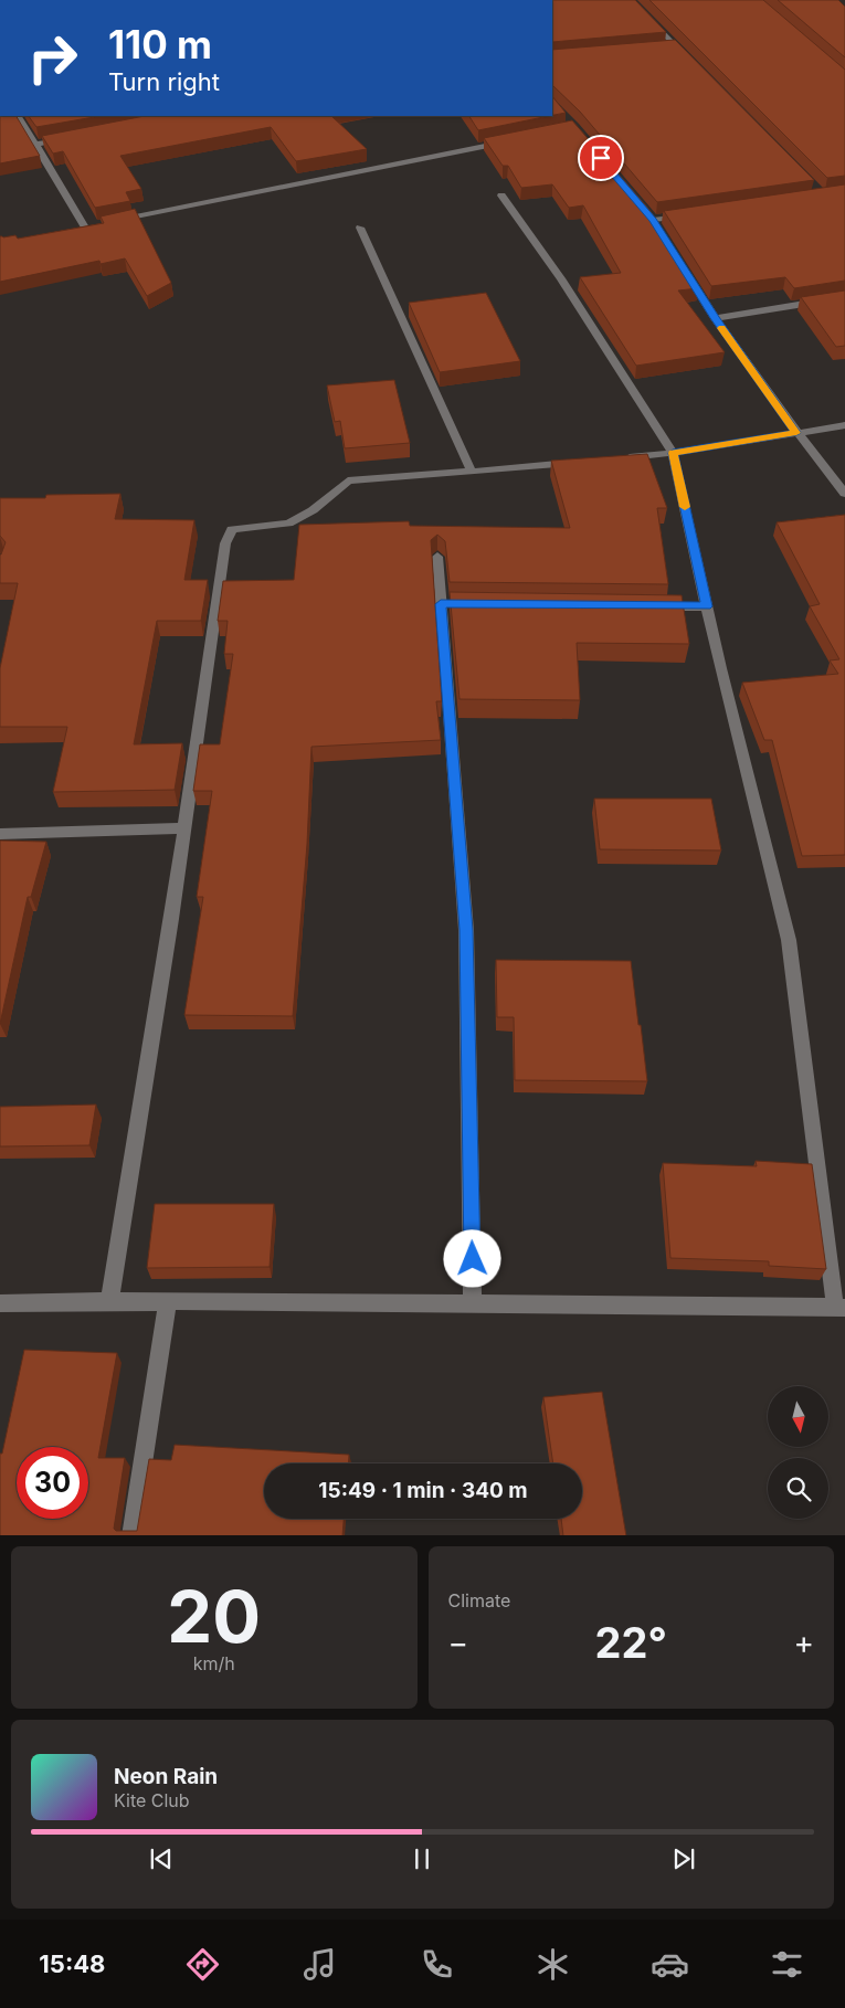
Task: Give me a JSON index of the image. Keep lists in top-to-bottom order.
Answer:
{
  "north": "bottom",
  "page": {
    "turn": ["110 m", "Turn right"],
    "limit": "30",
    "trip": "15:49 · 1 min · 340 m",
    "tile": [
      ["20", "km/h"],
      "Climate"
    ],
    "heat": ["−", "22°", "+"],
    "song": ["Neon Rain", "Kite Club"],
    "tabs": "15:48"
  }
}
